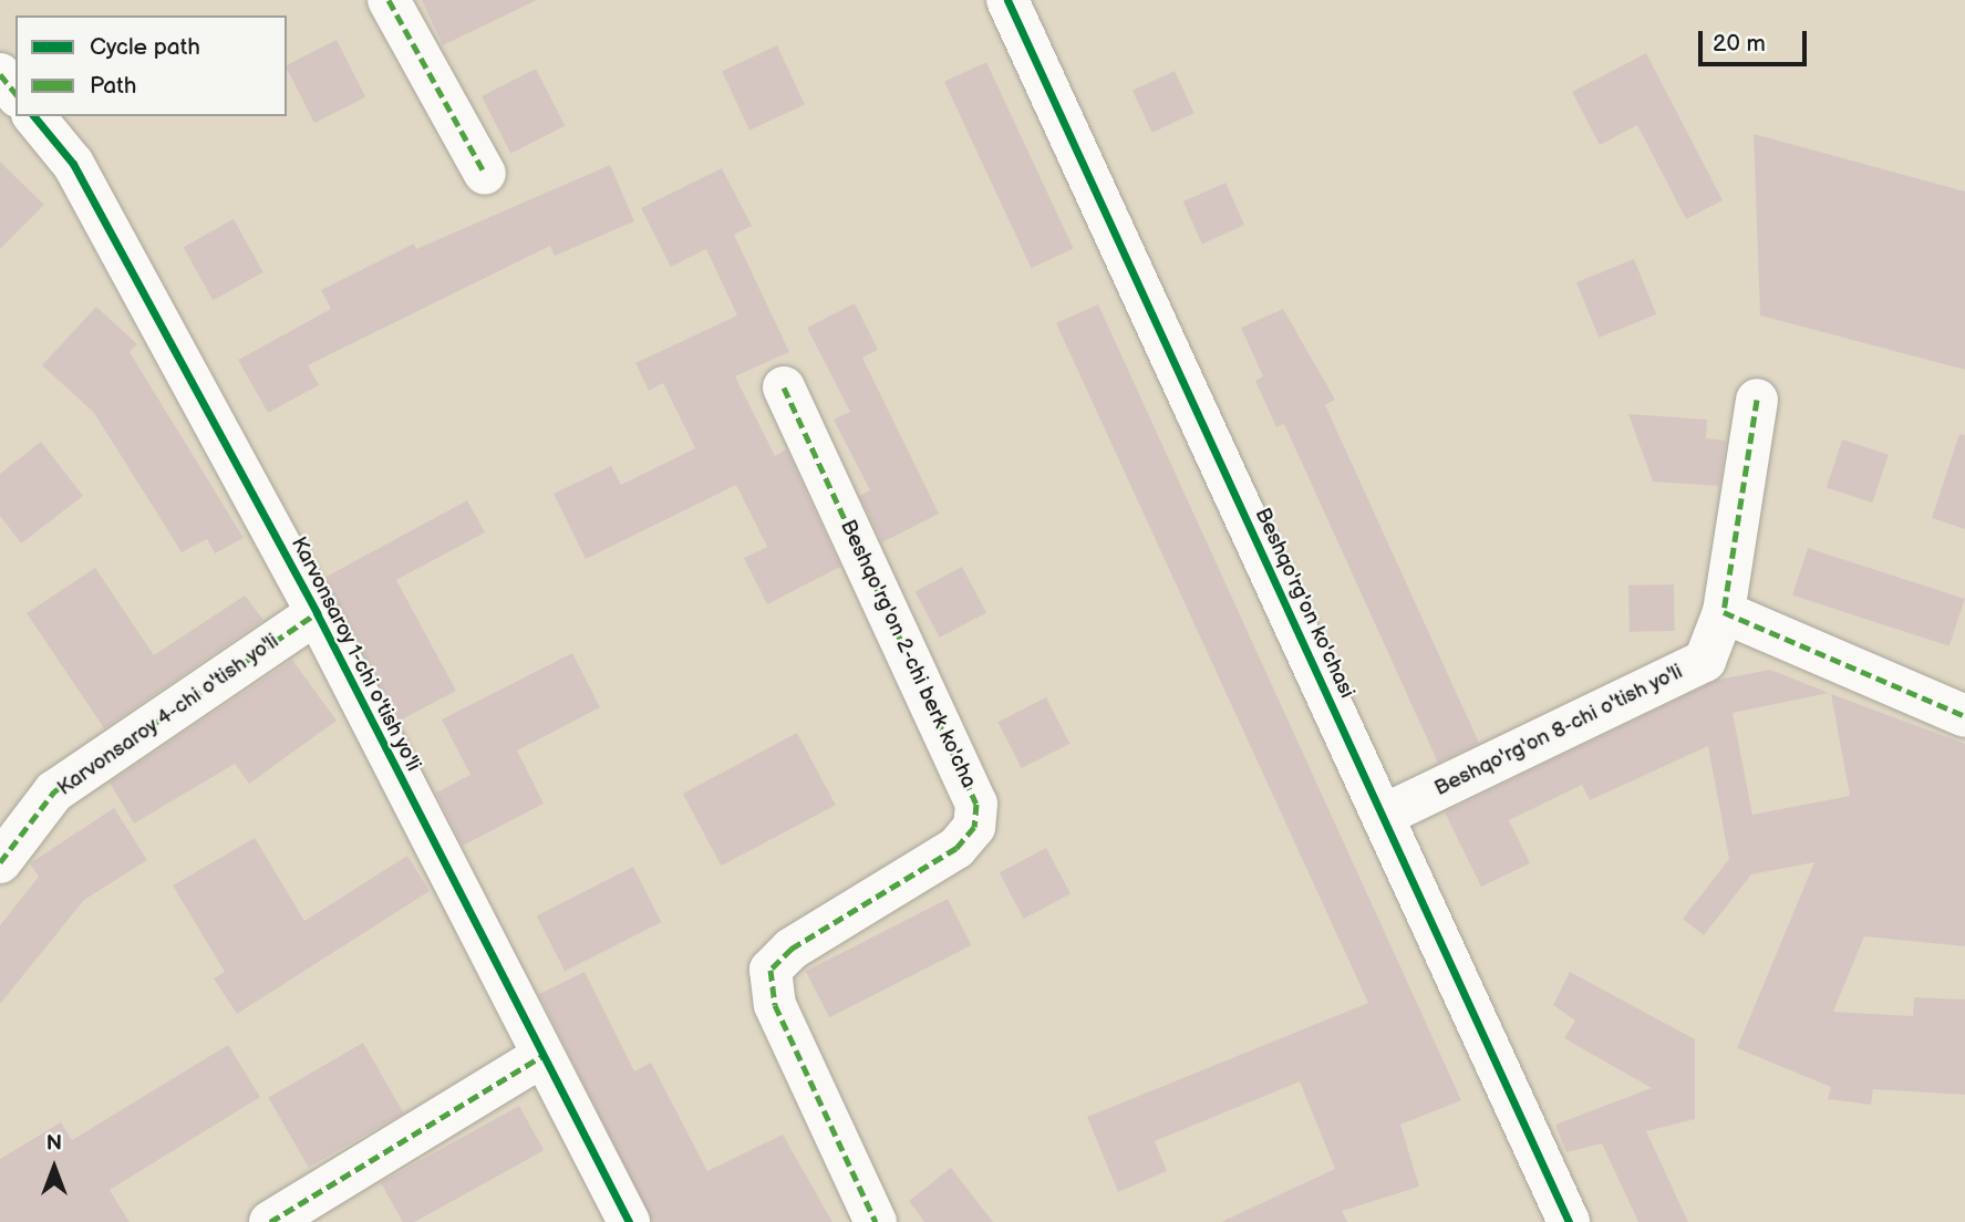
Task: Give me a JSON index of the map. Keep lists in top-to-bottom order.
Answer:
{
  "streets": {
    "street": [
      "Beshqo'rg'on ko'chasi",
      "Karvonsaroy 1-chi o'tish yo'li",
      "Beshqo'rg'on 2-chi berk ko'cha",
      "Karvonsaroy 4-chi o'tish yo'li",
      "Beshqo'rg'on 8-chi o'tish yo'li"
    ]
  },
  "crossings": [
    ["Beshqo'rg'on ko'chasi", "Beshqo'rg'on 8-chi o'tish yo'li"],
    ["Karvonsaroy 1-chi o'tish yo'li", "Karvonsaroy 4-chi o'tish yo'li"]
  ],
  "legend": ["Cycle path", "Path"],
  "scale_bar": "20 m",
  "north": "top"
}
